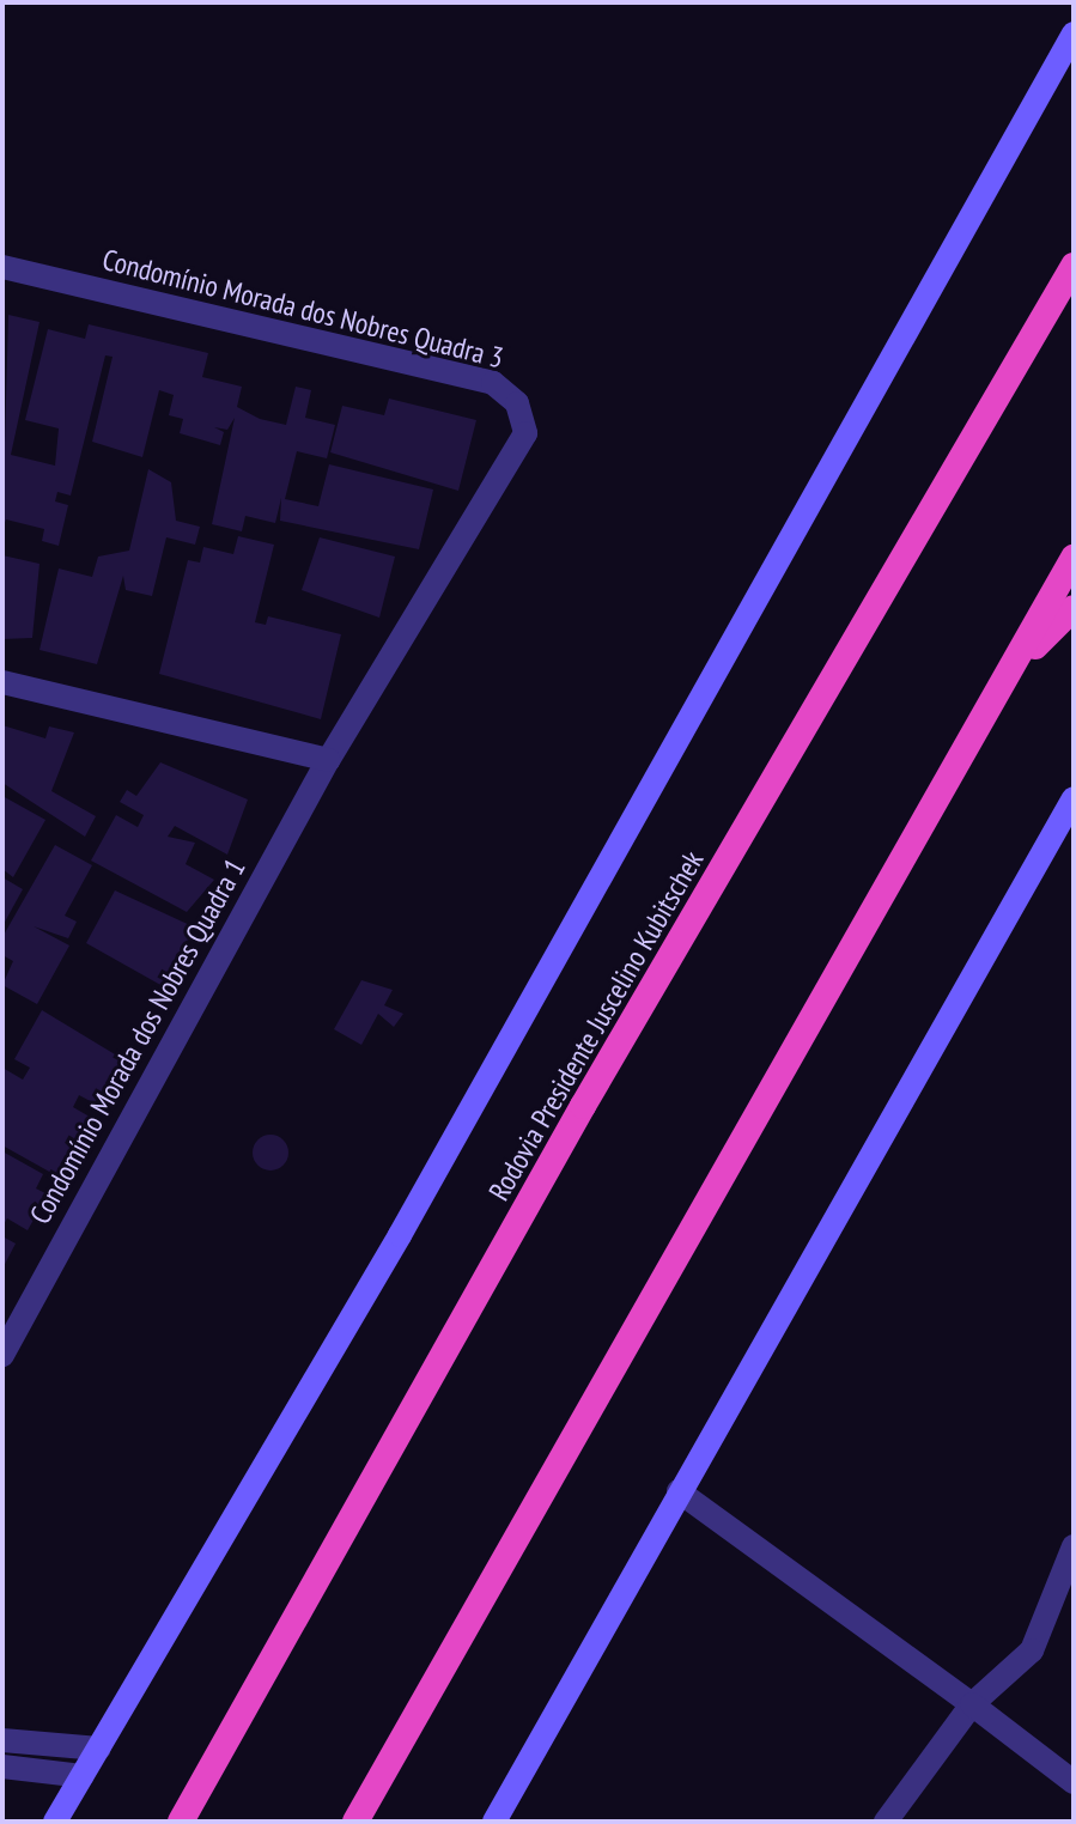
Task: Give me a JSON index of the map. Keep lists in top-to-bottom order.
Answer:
{
  "streets": {
    "highway": ["Rodovia Presidente Juscelino Kubitschek"],
    "street": ["Condomínio Morada dos Nobres Quadra 3", "Condomínio Morada dos Nobres Quadra 1"]
  },
  "crossings": [
    ["Condomínio Morada dos Nobres Quadra 3", "Condomínio Morada dos Nobres Quadra 1"]
  ]
}
